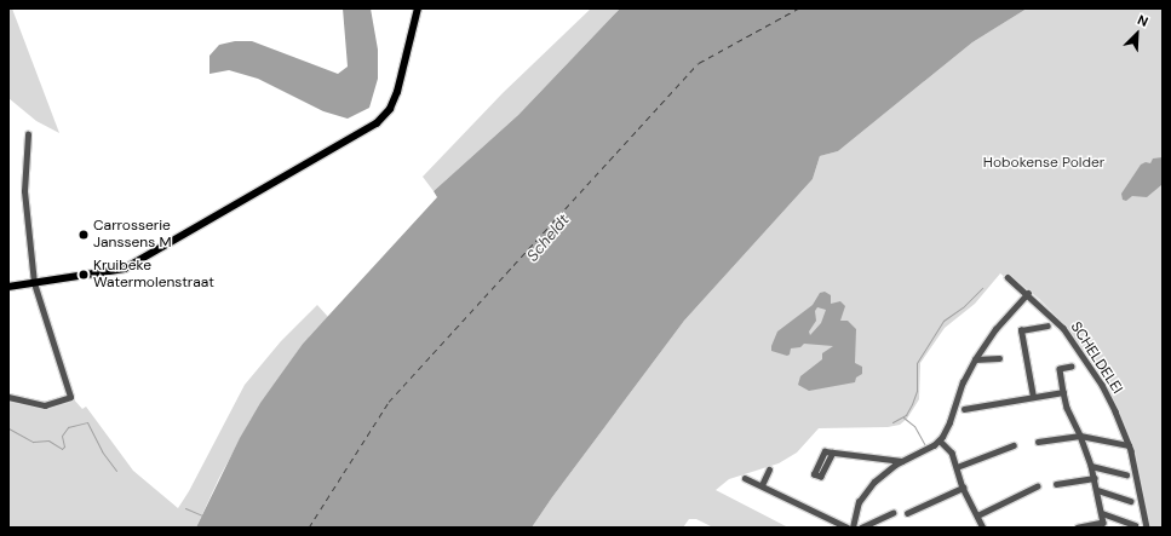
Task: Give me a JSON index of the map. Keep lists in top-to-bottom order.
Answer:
{
  "streets": {
    "street": ["SCHELDELEI"]
  },
  "water": ["Scheldt"],
  "parks": ["Hobokense Polder"],
  "places": ["Carrosserie Janssens M", "Kruibeke Watermolenstraat"],
  "north": "top right"
}
